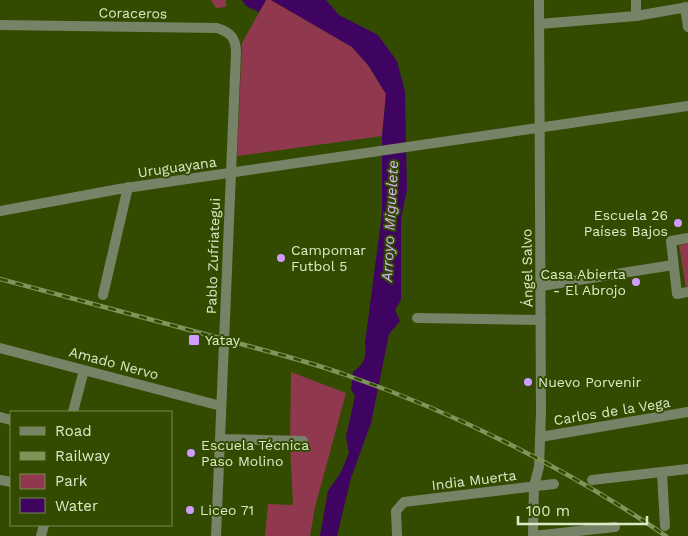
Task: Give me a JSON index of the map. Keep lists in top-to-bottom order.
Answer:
{
  "streets": {
    "street": [
      "Coraceros",
      "Uruguayana",
      "Pablo Zufriategui",
      "Ángel Salvo",
      "Amado Nervo",
      "Carlos de la Vega",
      "India Muerta"
    ]
  },
  "crossings": [
    ["Coraceros", "Pablo Zufriategui"],
    ["Uruguayana", "Pablo Zufriategui"],
    ["Uruguayana", "Ángel Salvo"],
    ["Pablo Zufriategui", "Amado Nervo"],
    ["Ángel Salvo", "Carlos de la Vega"],
    ["Ángel Salvo", "India Muerta"]
  ],
  "water": ["Arroyo Miguelete"],
  "places": {
    "other": [
      "Escuela 26 Países Bajos",
      "Campomar Futbol 5",
      "Casa Abierta - El Abrojo",
      "Nuevo Porvenir",
      "Escuela Técnica Paso Molino",
      "Liceo 71"
    ],
    "transit": ["Yatay"]
  },
  "legend": [
    "Road",
    "Railway",
    "Park",
    "Water"
  ],
  "scale_bar": "100 m"
}
